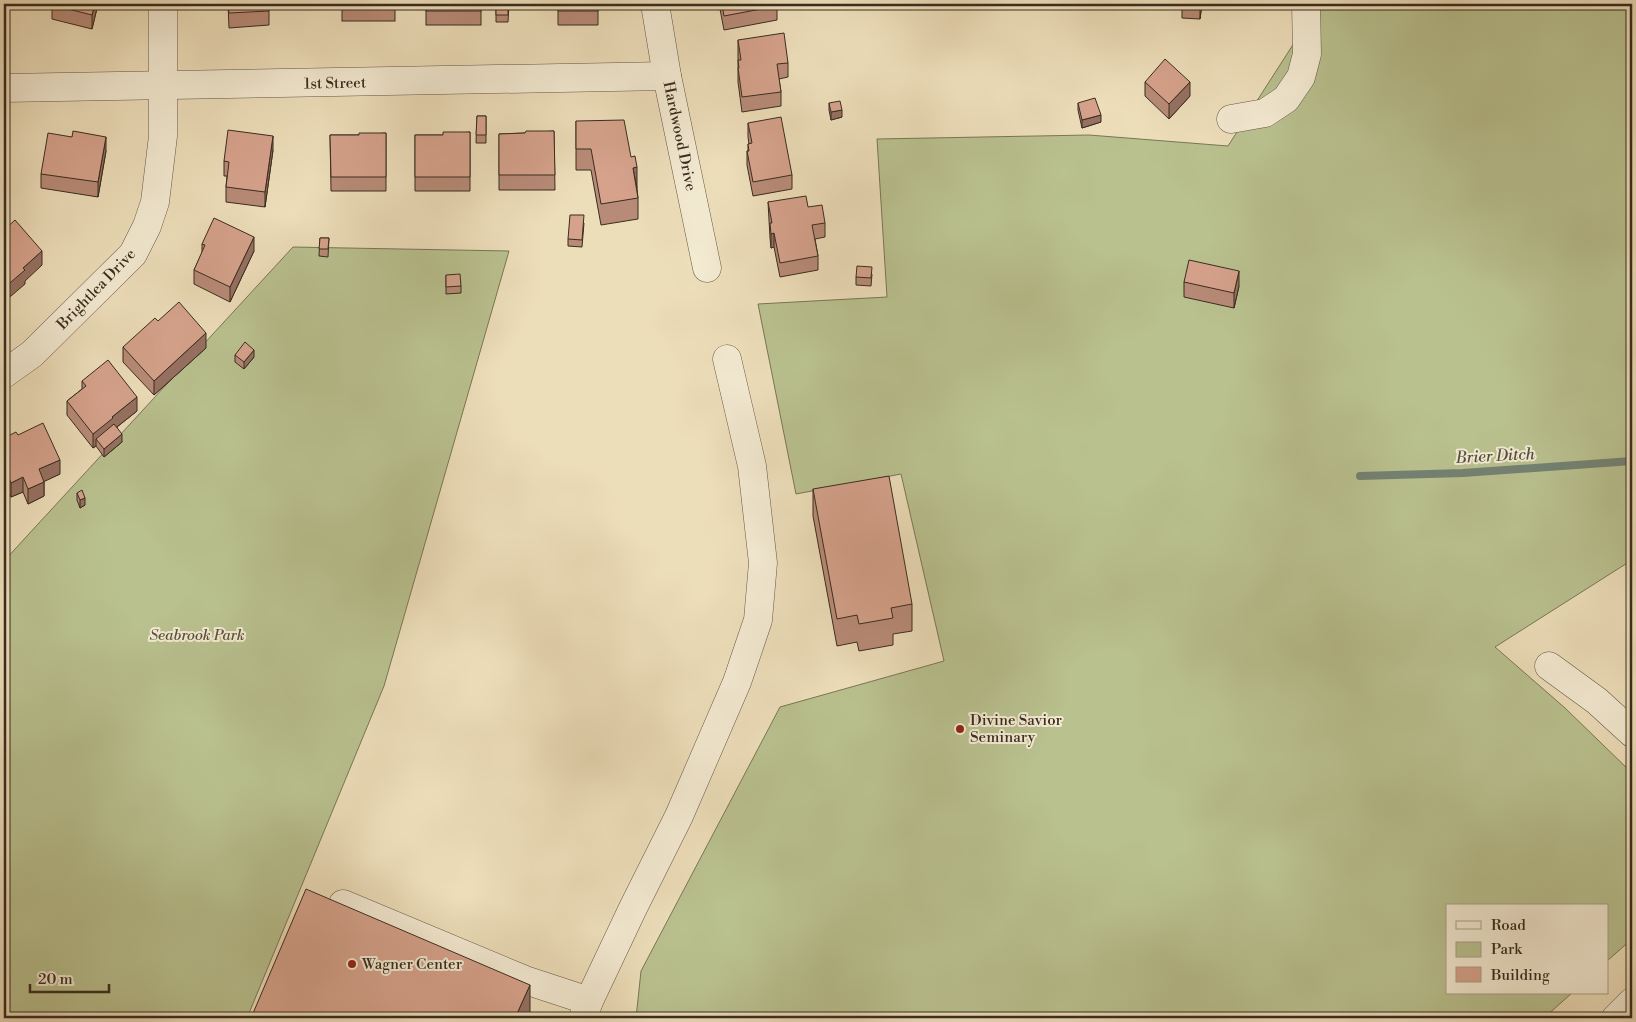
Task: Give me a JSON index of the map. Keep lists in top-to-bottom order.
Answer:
{
  "streets": {
    "street": ["1st Street", "Hardwood Drive", "Brightlea Drive"]
  },
  "crossings": [
    ["1st Street", "Hardwood Drive"],
    ["1st Street", "Brightlea Drive"]
  ],
  "water": ["Brier Ditch"],
  "parks": ["Seabrook Park"],
  "places": ["Divine Savior Seminary", "Wagner Center"],
  "legend": ["Road", "Park", "Building"],
  "scale_bar": "20 m"
}
